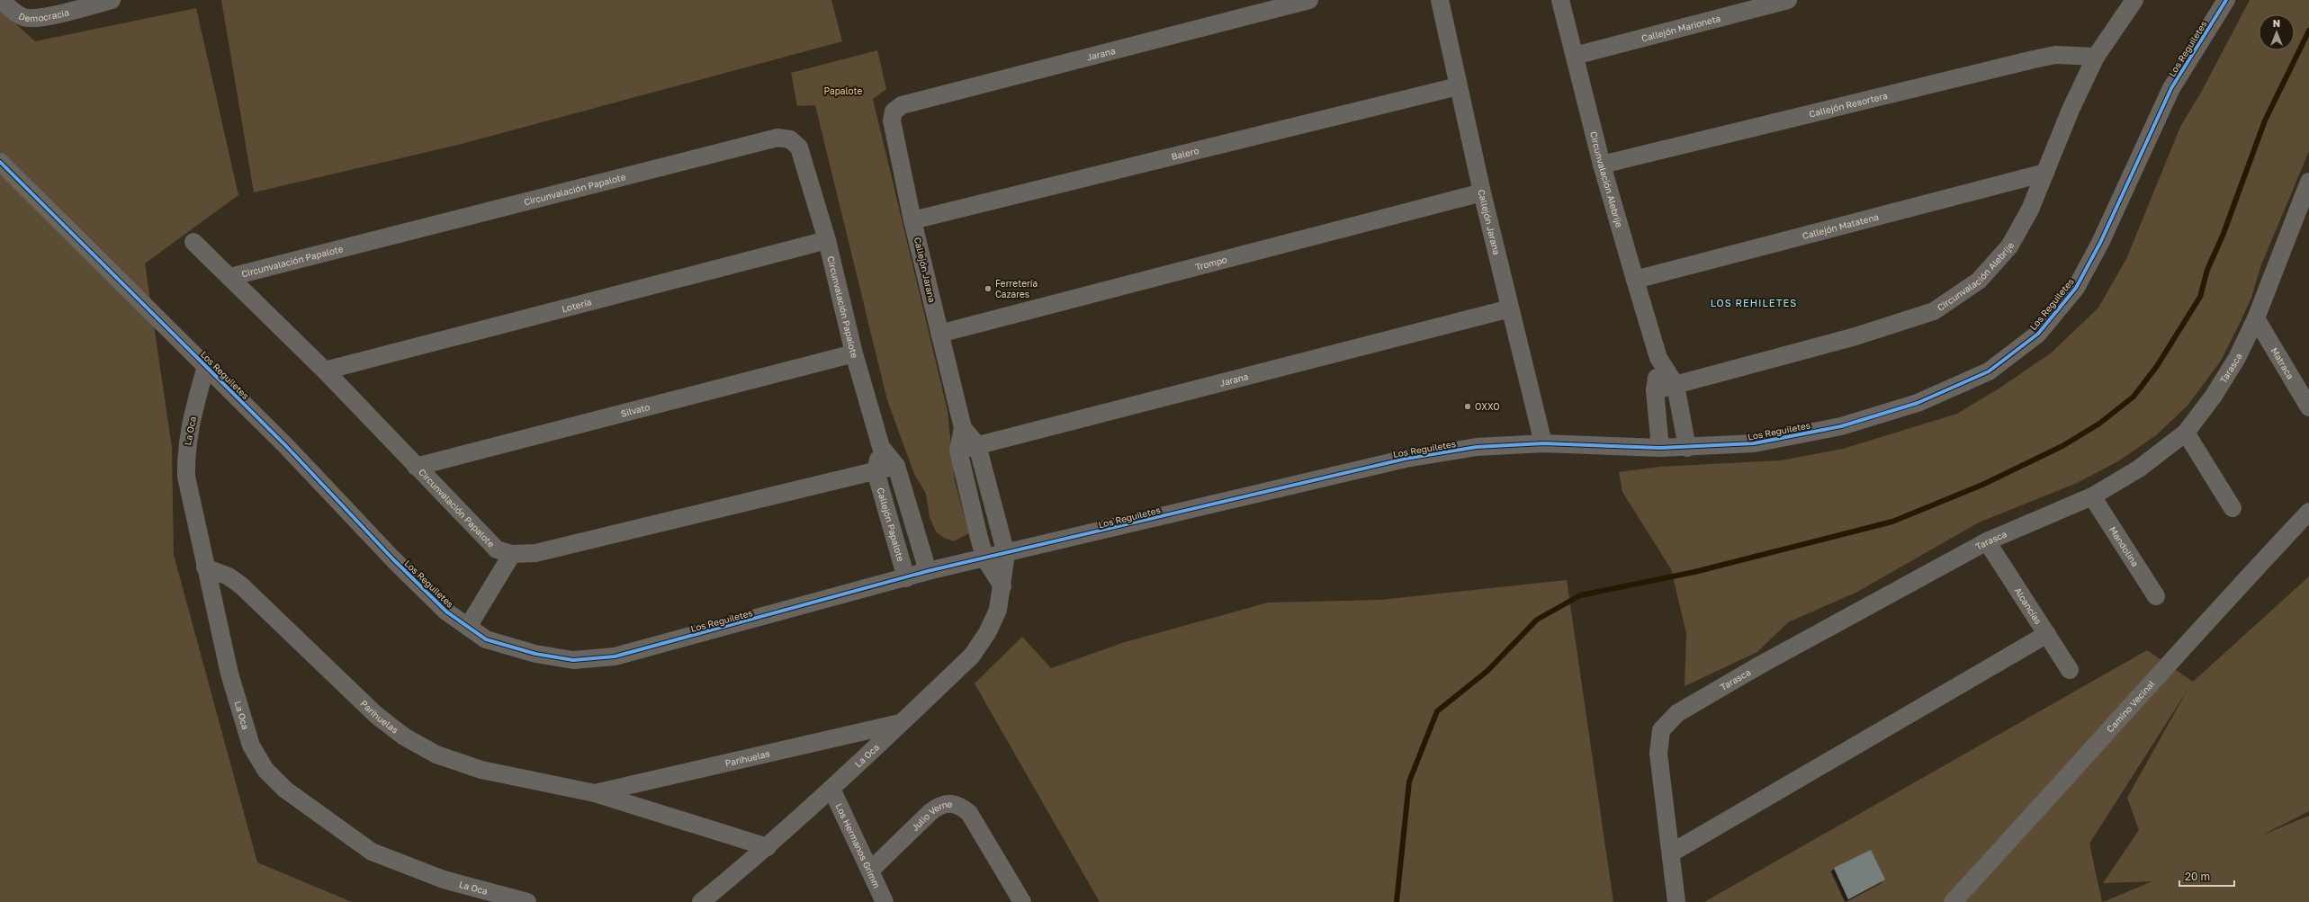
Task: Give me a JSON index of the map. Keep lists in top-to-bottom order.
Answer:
{
  "streets": {
    "street": [
      "Democracia",
      "Callejón Marioneta",
      "Los Reguiletes",
      "Jarana",
      "Callejón Resortera",
      "Balero",
      "Circunvalación Alebrije",
      "Circunvalación Papalote",
      "Callejón Jarana",
      "Callejón Matatena",
      "Trompo",
      "Lotería",
      "Matraca",
      "Tarasca",
      "Silvato",
      "La Oca",
      "Callejón Papalote",
      "Mandolina",
      "Alcancías",
      "Camino Vecinal",
      "Parihuelas",
      "Julio Verne",
      "Los Hermanos Grimm"
    ]
  },
  "crossings": [
    ["Callejón Marioneta", "Circunvalación Alebrije"],
    ["Los Reguiletes", "Callejón Jarana"],
    ["Los Reguiletes", "La Oca"],
    ["Los Reguiletes", "Callejón Papalote"],
    ["Jarana", "Callejón Jarana"],
    ["Callejón Resortera", "Circunvalación Alebrije"],
    ["Balero", "Callejón Jarana"],
    ["Circunvalación Alebrije", "Callejón Matatena"],
    ["Circunvalación Papalote", "Lotería"],
    ["Circunvalación Papalote", "Silvato"],
    ["Circunvalación Papalote", "Callejón Papalote"],
    ["Callejón Jarana", "Trompo"],
    ["Callejón Jarana", "La Oca"],
    ["Matraca", "Tarasca"],
    ["Tarasca", "Mandolina"],
    ["Tarasca", "Alcancías"],
    ["La Oca", "Parihuelas"],
    ["La Oca", "Los Hermanos Grimm"],
    ["Julio Verne", "Los Hermanos Grimm"]
  ],
  "districts": ["LOS REHILETES"],
  "parks": ["Papalote"],
  "places": ["Ferretería Cazares", "OXXO"],
  "scale_bar": "20 m",
  "north": "top"
}
